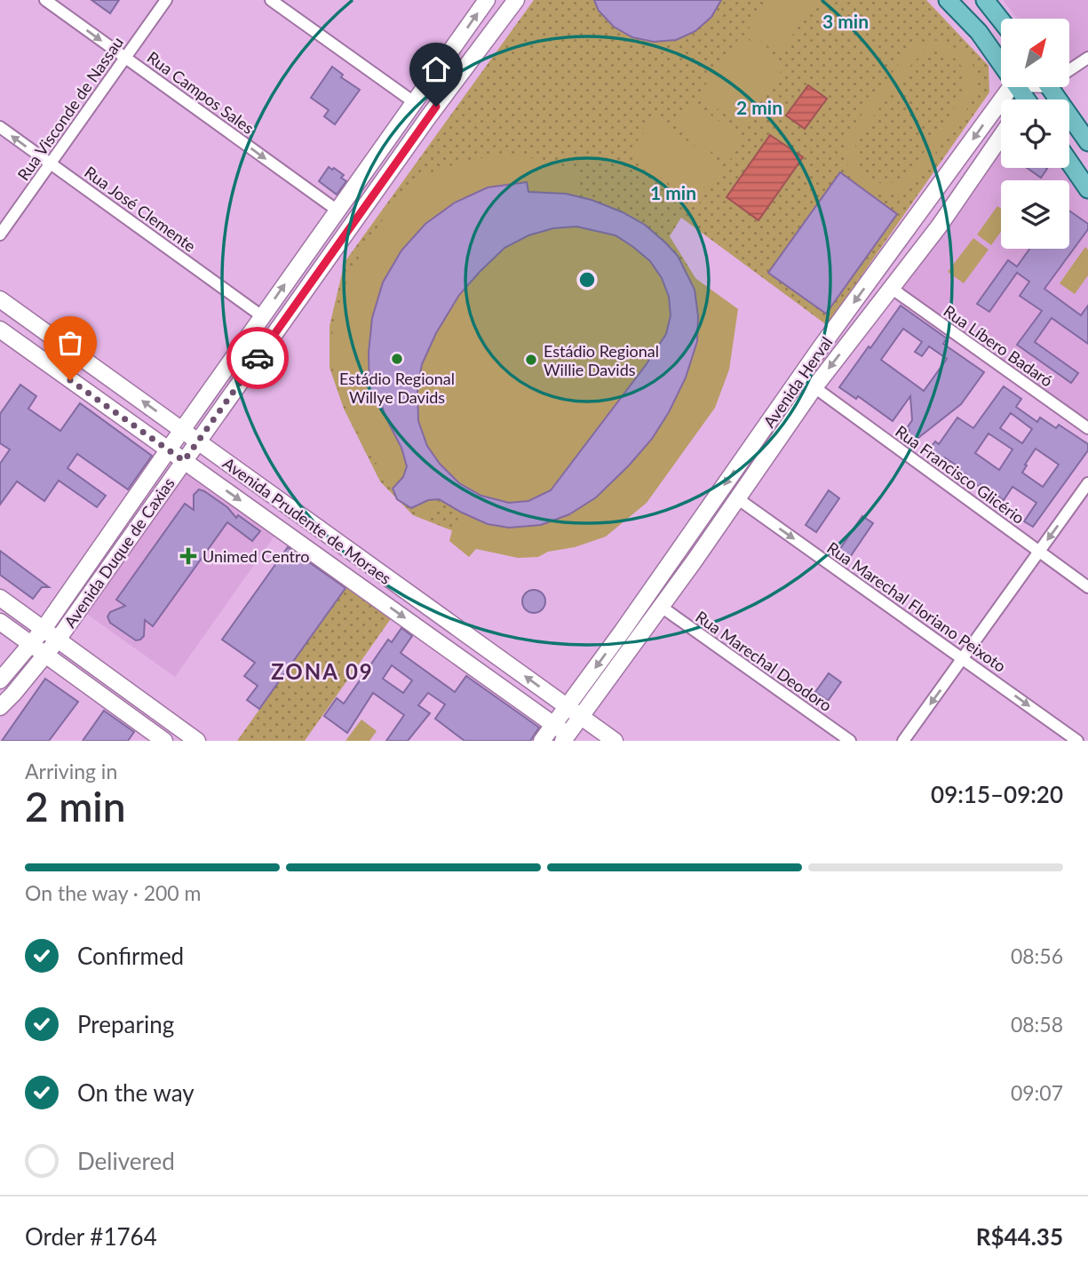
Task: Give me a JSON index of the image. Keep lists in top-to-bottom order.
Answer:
{
  "streets": {
    "main road": ["Avenida Herval", "Avenida Prudente de Moraes", "Avenida Duque de Caxias"],
    "street": [
      "Rua Campos Sales",
      "Rua Visconde de Nassau",
      "Rua José Clemente",
      "Rua Líbero Badaró",
      "Rua Francisco Glicério",
      "Rua Marechal Floriano Peixoto",
      "Rua Marechal Deodoro"
    ]
  },
  "crossings": [
    ["Rua Campos Sales", "Rua Visconde de Nassau"],
    ["Rua Campos Sales", "Avenida Duque de Caxias"],
    ["Rua Visconde de Nassau", "Rua José Clemente"],
    ["Rua José Clemente", "Avenida Duque de Caxias"],
    ["Rua Líbero Badaró", "Avenida Herval"],
    ["Avenida Herval", "Rua Francisco Glicério"],
    ["Avenida Herval", "Avenida Prudente de Moraes"],
    ["Avenida Herval", "Rua Marechal Floriano Peixoto"],
    ["Avenida Herval", "Rua Marechal Deodoro"],
    ["Avenida Prudente de Moraes", "Avenida Duque de Caxias"]
  ],
  "one_way": ["Rua Campos Sales", "Rua Marechal Floriano Peixoto"],
  "districts": ["ZONA 09"],
  "places": {
    "other": ["Estádio Regional Willye Davids", "Estádio Regional Willie Davids"],
    "health": ["Unimed Centro"]
  },
  "north": "top right",
  "page": {
    "heading": ["2 min", "Arriving in", "09:15–09:20"],
    "panel": ["Order #1764", "R$44.35"],
    "bar": "On the way · 200 m",
    "list": [
      ["Confirmed", "08:56"],
      ["Preparing", "08:58"],
      ["On the way", "09:07"],
      "Delivered"
    ]
  },
  "rings": ["3 min", "2 min", "1 min"]
}
